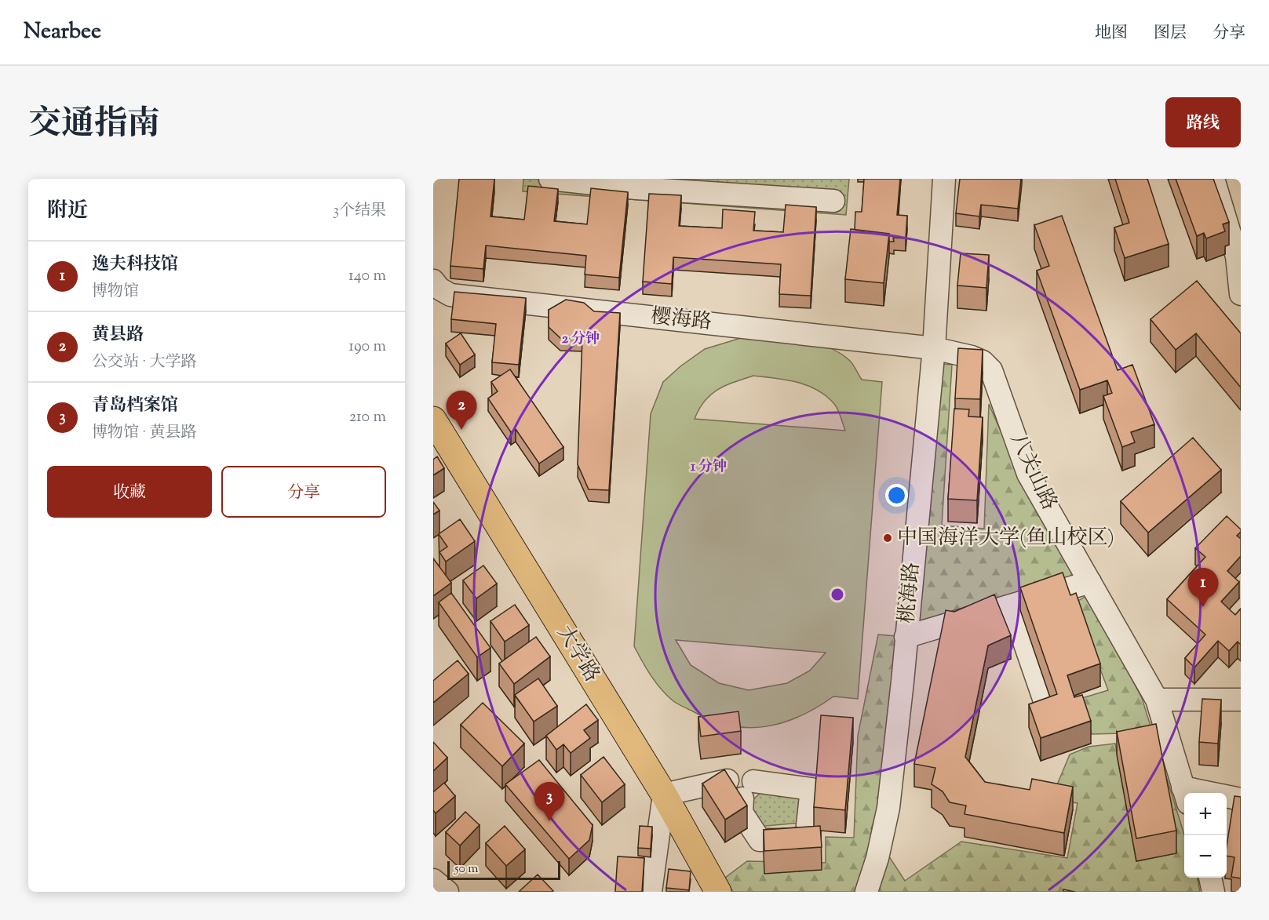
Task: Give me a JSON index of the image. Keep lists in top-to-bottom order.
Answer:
{
  "streets": {
    "main road": ["大学路"],
    "street": ["樱海路", "八关山路", "桃海路"]
  },
  "crossings": [
    ["樱海路", "八关山路"],
    ["樱海路", "桃海路"],
    ["八关山路", "桃海路"]
  ],
  "places": ["中国海洋大学(鱼山校区)"],
  "scale_bar": "50 m",
  "page": {
    "header": "Nearbee",
    "nav": ["地图", "图层", "分享"],
    "title": "交通指南",
    "buttons": [
      "路线",
      ["收藏", "分享"]
    ],
    "heading": ["附近", "3个结果"],
    "list": [
      {
        "mark": "1",
        "name": "逸夫科技馆",
        "note": "博物馆",
        "value": "140 m"
      },
      {
        "mark": "2",
        "name": "黄县路",
        "note": "公交站 · 大学路",
        "value": "190 m"
      },
      {
        "mark": "3",
        "name": "青岛档案馆",
        "note": "博物馆 · 黄县路",
        "value": "210 m"
      }
    ],
    "pins": ["2", "1", "3"],
    "map_buttons": ["+", "−"],
    "scale": "50 m"
  },
  "rings": ["2 分钟", "1 分钟"]
}
